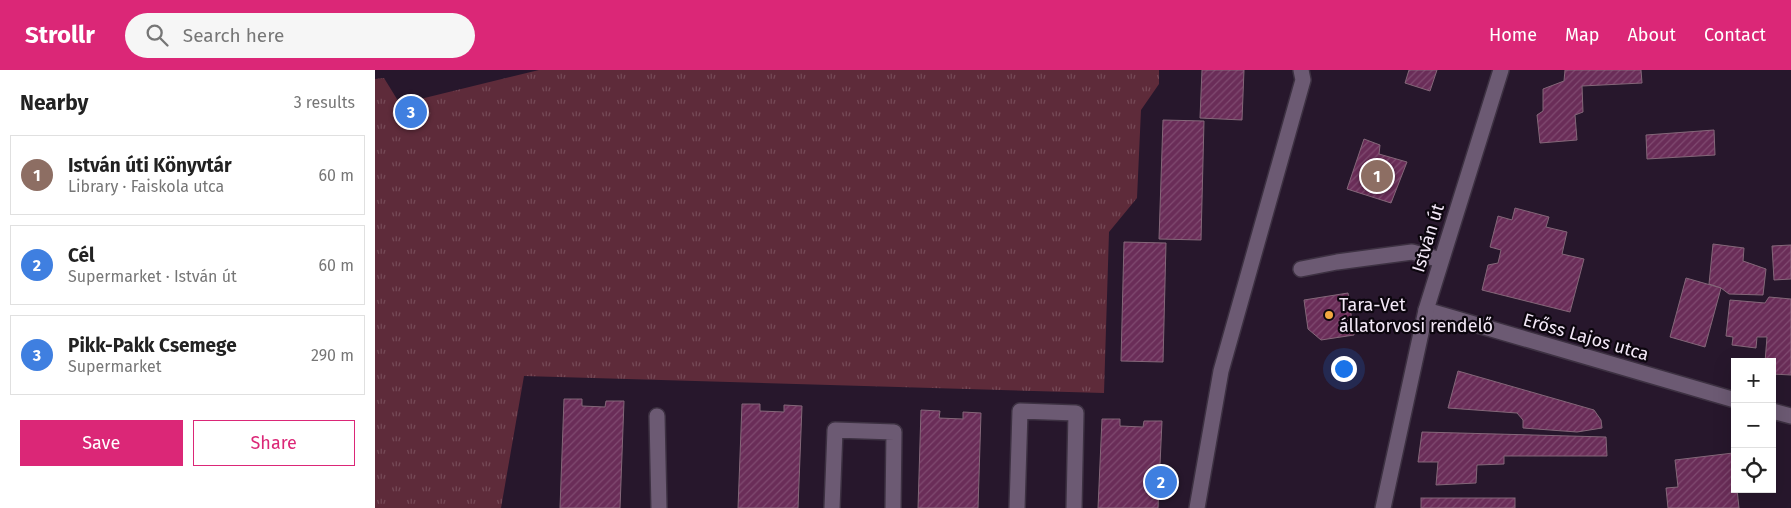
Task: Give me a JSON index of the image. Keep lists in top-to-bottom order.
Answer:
{
  "streets": {
    "street": ["István út", "Erőss Lajos utca"]
  },
  "crossings": [
    ["István út", "Erőss Lajos utca"]
  ],
  "places": ["Tara-Vet állatorvosi rendelő"],
  "page": {
    "header": "Strollr",
    "search": "Search here",
    "nav": [
      "Home",
      "Map",
      "About",
      "Contact"
    ],
    "heading": ["Nearby", "3 results"],
    "pins": ["3", "1", "2"],
    "list": [
      {
        "mark": "1",
        "name": "István úti Könyvtár",
        "note": "Library · Faiskola utca",
        "value": "60 m"
      },
      {
        "mark": "2",
        "name": "Cél",
        "note": "Supermarket · István út",
        "value": "60 m"
      },
      {
        "mark": "3",
        "name": "Pikk-Pakk Csemege",
        "note": "Supermarket",
        "value": "290 m"
      }
    ],
    "map_buttons": ["+", "−"],
    "buttons": ["Save", "Share"]
  }
}
